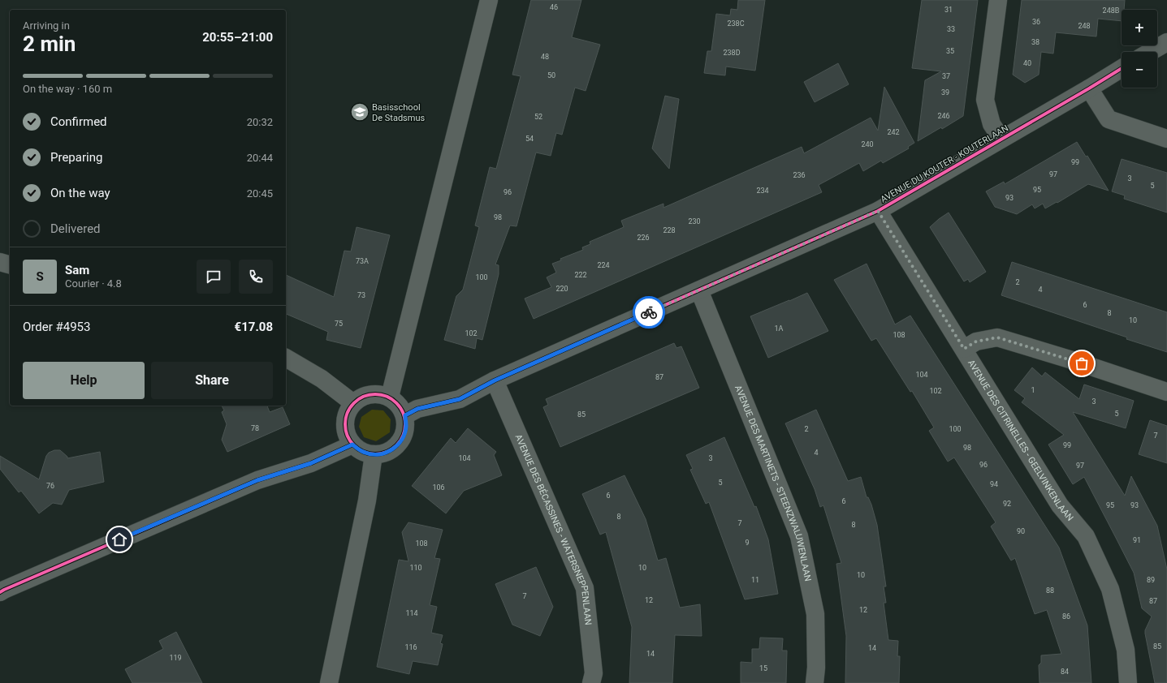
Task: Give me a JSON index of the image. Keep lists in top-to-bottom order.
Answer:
{
  "streets": {
    "street": [
      "AVENUE DU KOUTER - KOUTERLAAN",
      "AVENUE DES CITRINELLES - GEELVINKENLAAN",
      "AVENUE DES MARTINETS - STEENZWALUWENLAAN",
      "AVENUE DES BÉCASSINES - WATERSNEPPENLAAN"
    ]
  },
  "crossings": [
    ["AVENUE DU KOUTER - KOUTERLAAN", "AVENUE DES CITRINELLES - GEELVINKENLAAN"],
    ["AVENUE DU KOUTER - KOUTERLAAN", "AVENUE DES MARTINETS - STEENZWALUWENLAAN"],
    ["AVENUE DU KOUTER - KOUTERLAAN", "AVENUE DES BÉCASSINES - WATERSNEPPENLAAN"]
  ],
  "places": {
    "school or university": ["Basisschool De Stadsmus"]
  },
  "house_numbers": [
    "46",
    "31",
    "248B",
    "36",
    "238C",
    "248",
    "33",
    "38",
    "35",
    "238D",
    "48",
    "40",
    "50",
    "37",
    "39",
    "246",
    "52",
    "242",
    "54",
    "240",
    "99",
    "97",
    "236",
    "3",
    "5",
    "95",
    "234",
    "96",
    "93",
    "98",
    "230",
    "228",
    "226",
    "73A",
    "224",
    "222",
    "100",
    "2",
    "220",
    "4",
    "73",
    "6",
    "8",
    "10",
    "75",
    "1A",
    "102",
    "108",
    "104",
    "87",
    "1",
    "102",
    "3",
    "5",
    "85",
    "78",
    "2",
    "100",
    "7",
    "99",
    "98",
    "4",
    "104",
    "3",
    "96",
    "97",
    "5",
    "94",
    "76",
    "106",
    "6",
    "6",
    "92",
    "95",
    "93",
    "8",
    "7",
    "8",
    "90",
    "91",
    "9",
    "108",
    "110",
    "10",
    "10",
    "11",
    "89",
    "88",
    "7",
    "12",
    "87",
    "12",
    "114",
    "86",
    "85",
    "116",
    "14",
    "14",
    "119",
    "15",
    "84"
  ],
  "page": {
    "map_buttons": ["+", "−"],
    "heading": ["2 min", "Arriving in", "20:55–21:00"],
    "panel": [
      "Sam",
      "Courier · 4.8",
      "Order #4953",
      "€17.08"
    ],
    "bar": "On the way · 160 m",
    "list": [
      ["Confirmed", "20:32"],
      ["Preparing", "20:44"],
      ["On the way", "20:45"],
      "Delivered"
    ],
    "round": "S",
    "buttons": ["Help", "Share"]
  }
}
